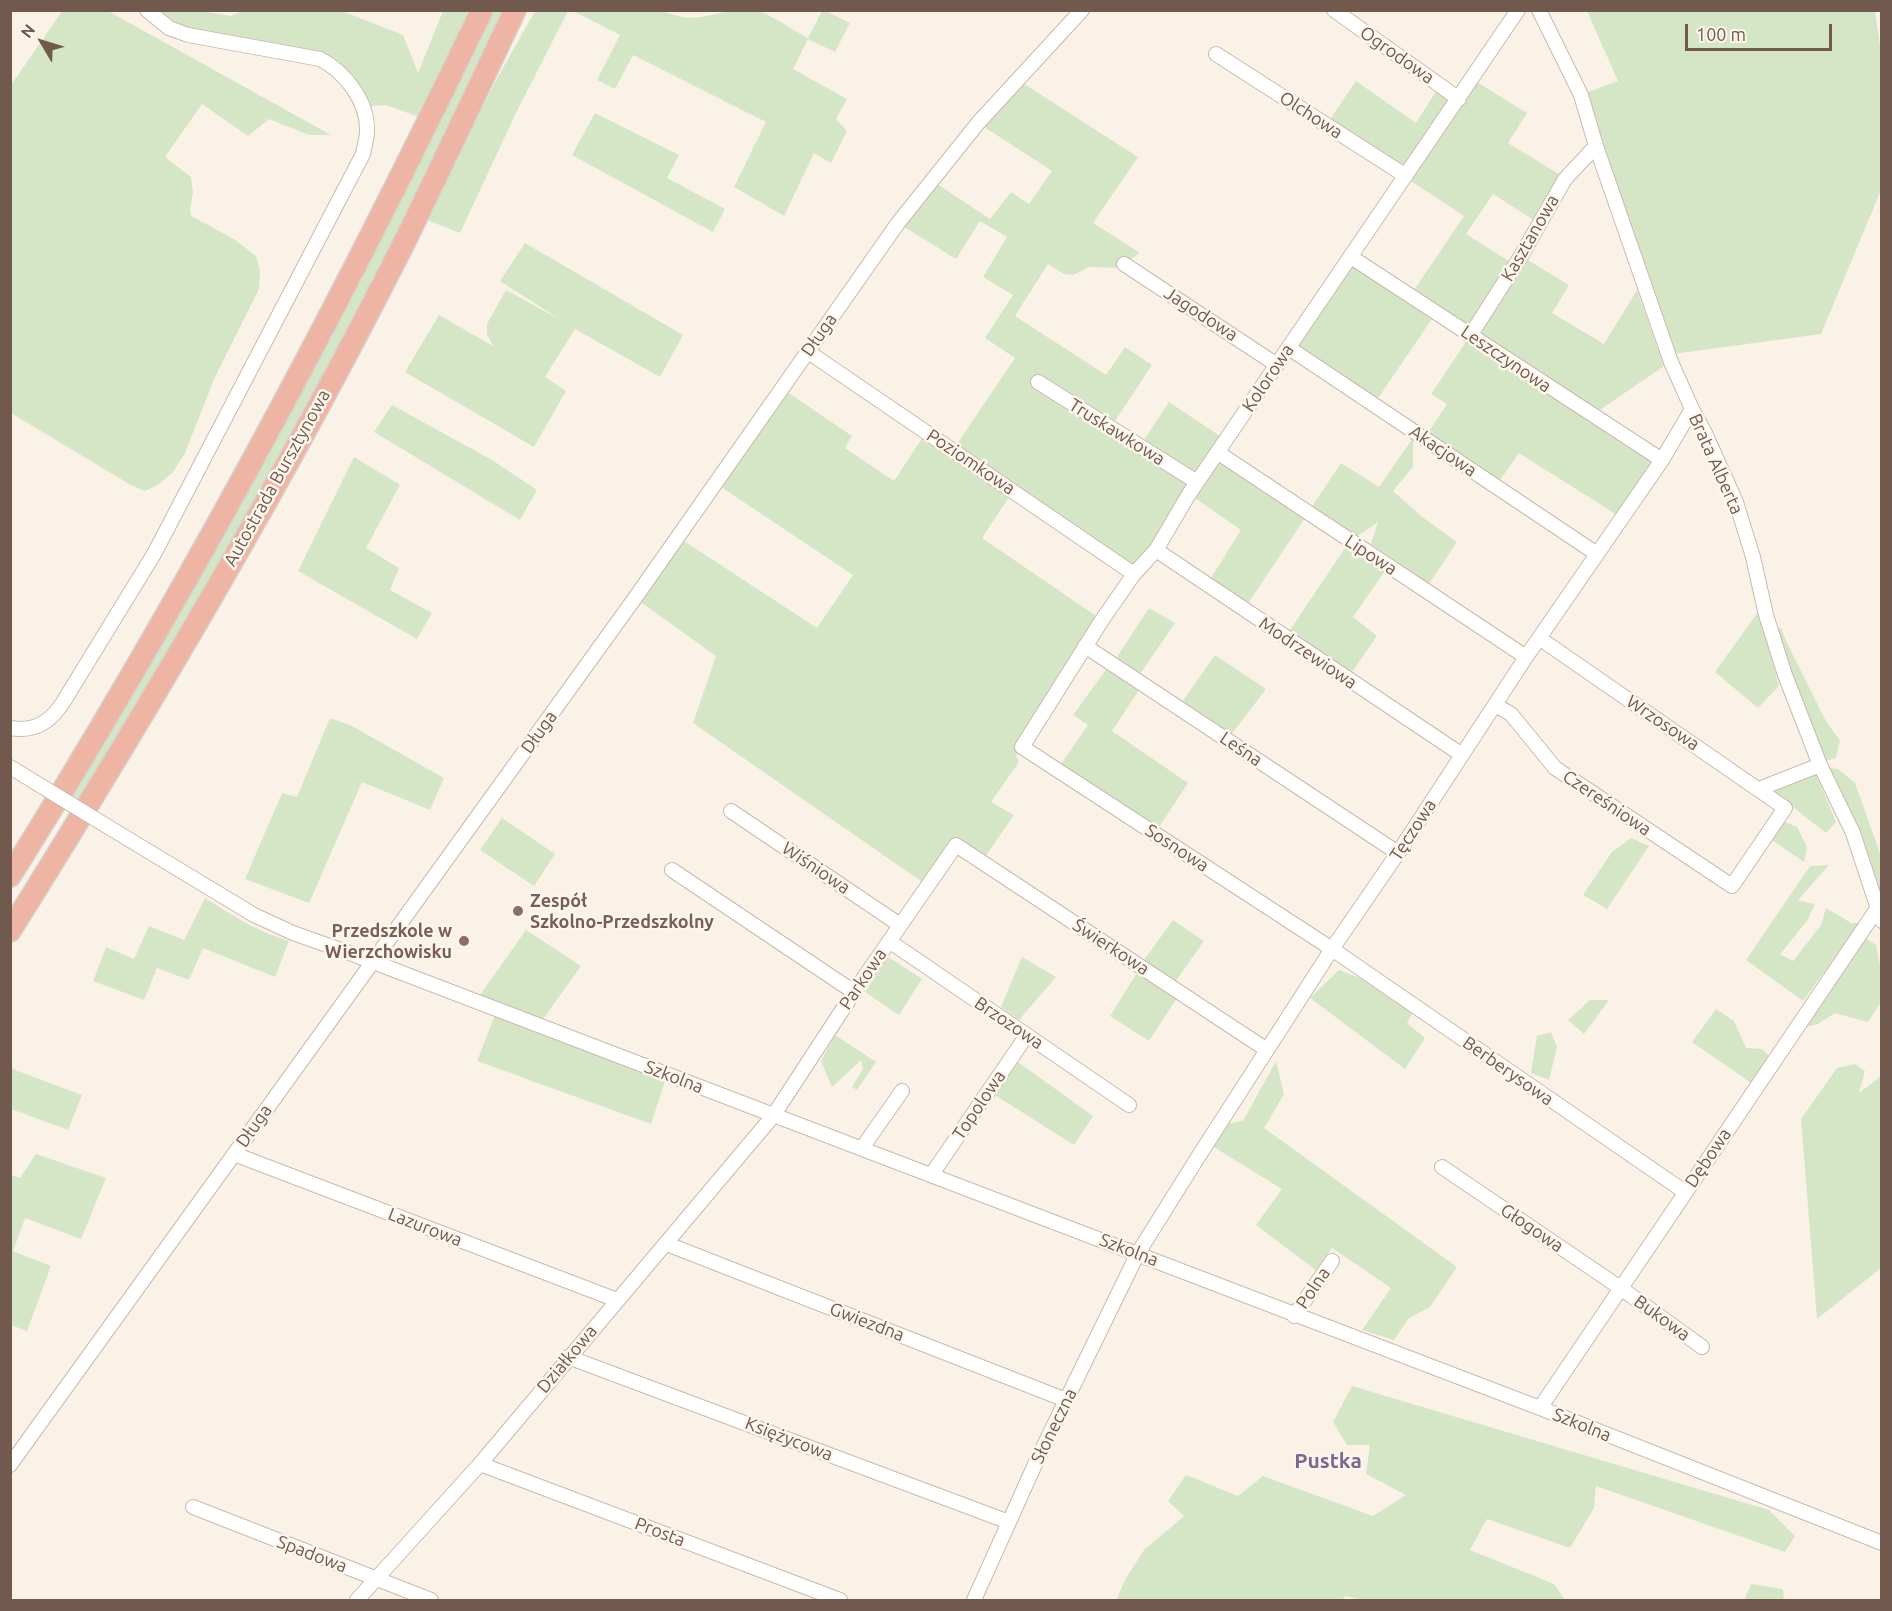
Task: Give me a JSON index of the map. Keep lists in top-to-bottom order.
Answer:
{
  "streets": {
    "highway": ["Autostrada Bursztynowa"],
    "street": [
      "Ogrodowa",
      "Olchowa",
      "Kasztanowa",
      "Jagodowa",
      "Długa",
      "Leszczynowa",
      "Kolorowa",
      "Truskawkowa",
      "Akacjowa",
      "Poziomkowa",
      "Brata Alberta",
      "Lipowa",
      "Modrzewiowa",
      "Wrzosowa",
      "Leśna",
      "Czereśniowa",
      "Tęczowa",
      "Sosnowa",
      "Wiśniowa",
      "Świerkowa",
      "Parkowa",
      "Brzozowa",
      "Berberysowa",
      "Szkolna",
      "Topolowa",
      "Dębowa",
      "Lazurowa",
      "Głogowa",
      "Polna",
      "Bukowa",
      "Gwiezdna",
      "Działkowa",
      "Słoneczna",
      "Księżycowa",
      "Prosta",
      "Spadowa"
    ]
  },
  "crossings": [
    ["Ogrodowa", "Kolorowa"],
    ["Olchowa", "Kolorowa"],
    ["Kasztanowa", "Leszczynowa"],
    ["Kasztanowa", "Brata Alberta"],
    ["Jagodowa", "Kolorowa"],
    ["Długa", "Poziomkowa"],
    ["Długa", "Szkolna"],
    ["Długa", "Lazurowa"],
    ["Leszczynowa", "Kolorowa"],
    ["Leszczynowa", "Tęczowa"],
    ["Kolorowa", "Truskawkowa"],
    ["Kolorowa", "Akacjowa"],
    ["Kolorowa", "Poziomkowa"],
    ["Kolorowa", "Lipowa"],
    ["Kolorowa", "Modrzewiowa"],
    ["Kolorowa", "Leśna"],
    ["Kolorowa", "Sosnowa"],
    ["Akacjowa", "Tęczowa"],
    ["Brata Alberta", "Tęczowa"],
    ["Brata Alberta", "Dębowa"],
    ["Lipowa", "Tęczowa"],
    ["Modrzewiowa", "Tęczowa"],
    ["Wrzosowa", "Czereśniowa"],
    ["Wrzosowa", "Tęczowa"],
    ["Leśna", "Tęczowa"],
    ["Czereśniowa", "Tęczowa"],
    ["Tęczowa", "Sosnowa"],
    ["Tęczowa", "Świerkowa"],
    ["Tęczowa", "Berberysowa"],
    ["Tęczowa", "Szkolna"],
    ["Tęczowa", "Słoneczna"],
    ["Sosnowa", "Berberysowa"],
    ["Wiśniowa", "Parkowa"],
    ["Świerkowa", "Parkowa"],
    ["Parkowa", "Brzozowa"],
    ["Parkowa", "Szkolna"],
    ["Parkowa", "Działkowa"],
    ["Brzozowa", "Topolowa"],
    ["Berberysowa", "Dębowa"],
    ["Szkolna", "Topolowa"],
    ["Szkolna", "Dębowa"],
    ["Szkolna", "Polna"],
    ["Szkolna", "Działkowa"],
    ["Szkolna", "Słoneczna"],
    ["Dębowa", "Głogowa"],
    ["Dębowa", "Bukowa"],
    ["Lazurowa", "Działkowa"],
    ["Głogowa", "Bukowa"],
    ["Gwiezdna", "Działkowa"],
    ["Gwiezdna", "Słoneczna"],
    ["Działkowa", "Księżycowa"],
    ["Działkowa", "Prosta"],
    ["Działkowa", "Spadowa"],
    ["Słoneczna", "Księżycowa"]
  ],
  "districts": ["Pustka"],
  "places": ["Zespół Szkolno-Przedszkolny", "Przedszkole w Wierzchowisku"],
  "scale_bar": "100 m",
  "north": "top left"
}
